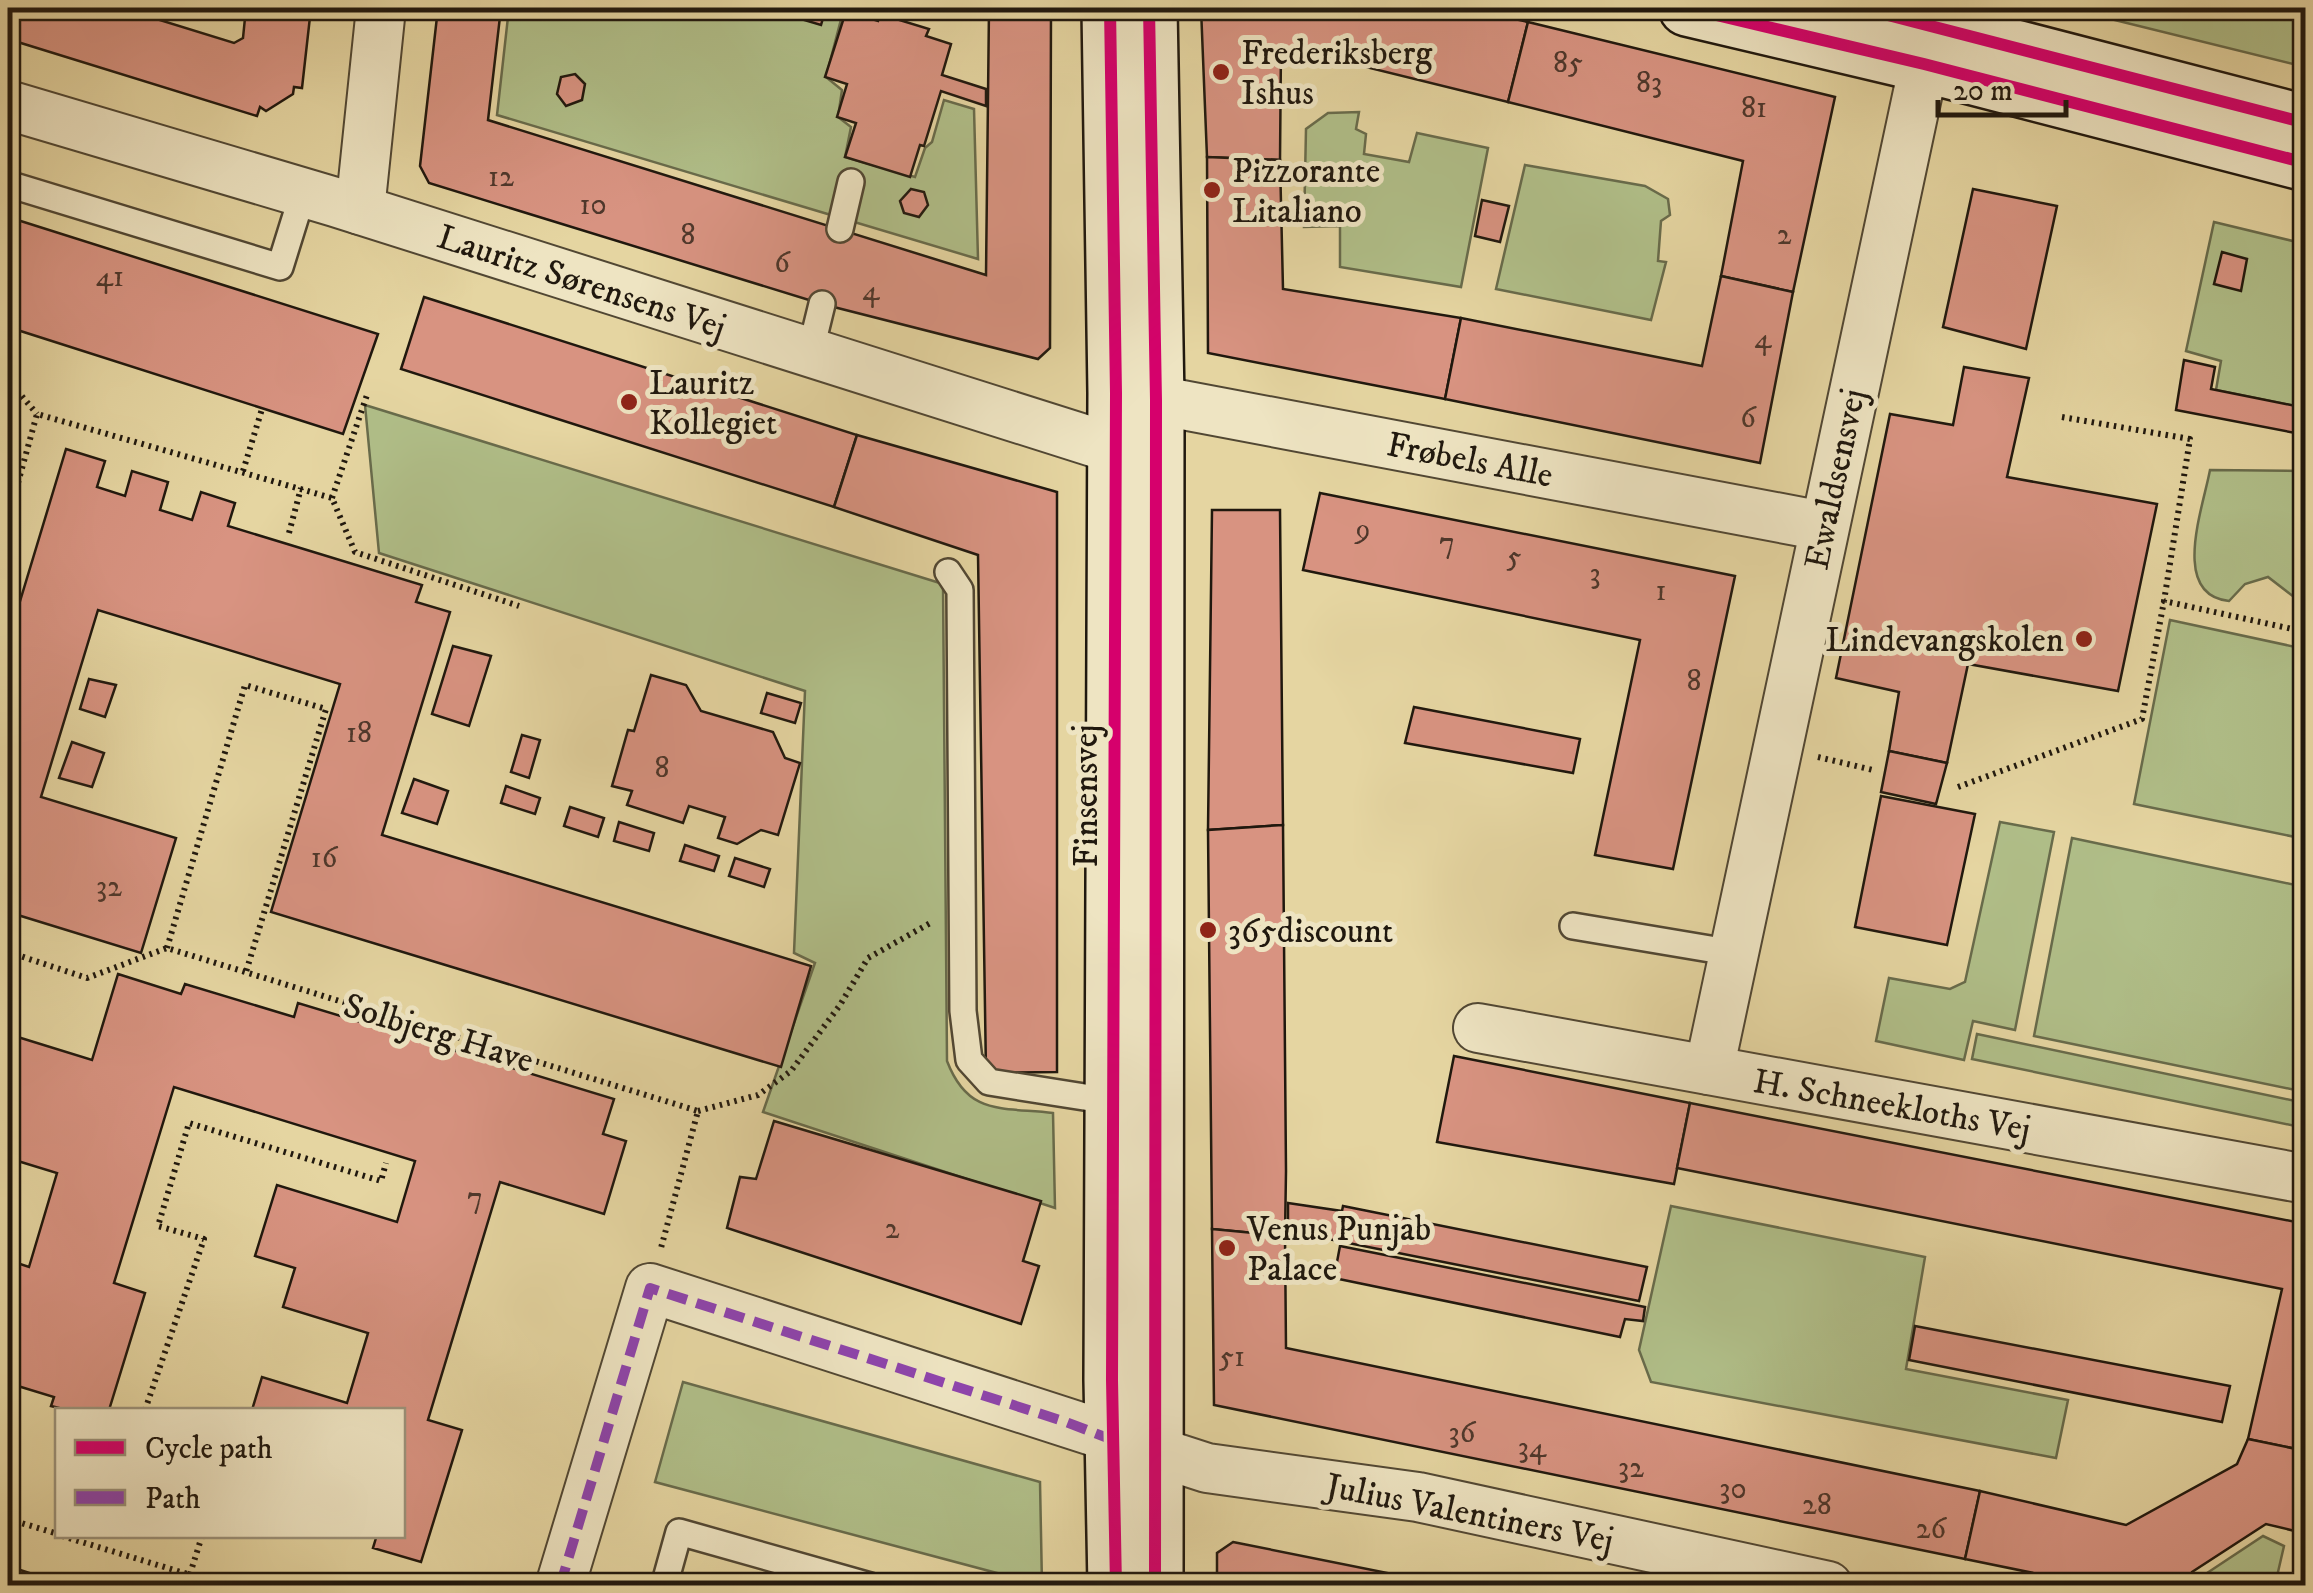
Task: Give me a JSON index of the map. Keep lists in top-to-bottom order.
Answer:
{
  "streets": {
    "street": [
      "Lauritz Sørensens Vej",
      "Frøbels Alle",
      "Ewaldsensvej",
      "Finsensvej",
      "H. Schneekloths Vej",
      "Julius Valentiners Vej"
    ],
    "path": ["Solbjerg Have"]
  },
  "crossings": [
    ["Lauritz Sørensens Vej", "Finsensvej"],
    ["Frøbels Alle", "Ewaldsensvej"],
    ["Frøbels Alle", "Finsensvej"],
    ["Ewaldsensvej", "H. Schneekloths Vej"],
    ["Finsensvej", "Julius Valentiners Vej"]
  ],
  "places": [
    "Frederiksberg Ishus",
    "Pizzorante Litaliano",
    "Lauritz Kollegiet",
    "Lindevangskolen",
    "365discount",
    "Venus Punjab Palace"
  ],
  "house_numbers": [
    "85",
    "83",
    "81",
    "12",
    "10",
    "8",
    "2",
    "6",
    "41",
    "4",
    "4",
    "6",
    "9",
    "7",
    "5",
    "3",
    "1",
    "8",
    "18",
    "8",
    "16",
    "32",
    "7",
    "2",
    "51",
    "36",
    "34",
    "32",
    "30",
    "28",
    "26"
  ],
  "legend": ["Cycle path", "Path"],
  "scale_bar": "20 m"
}
